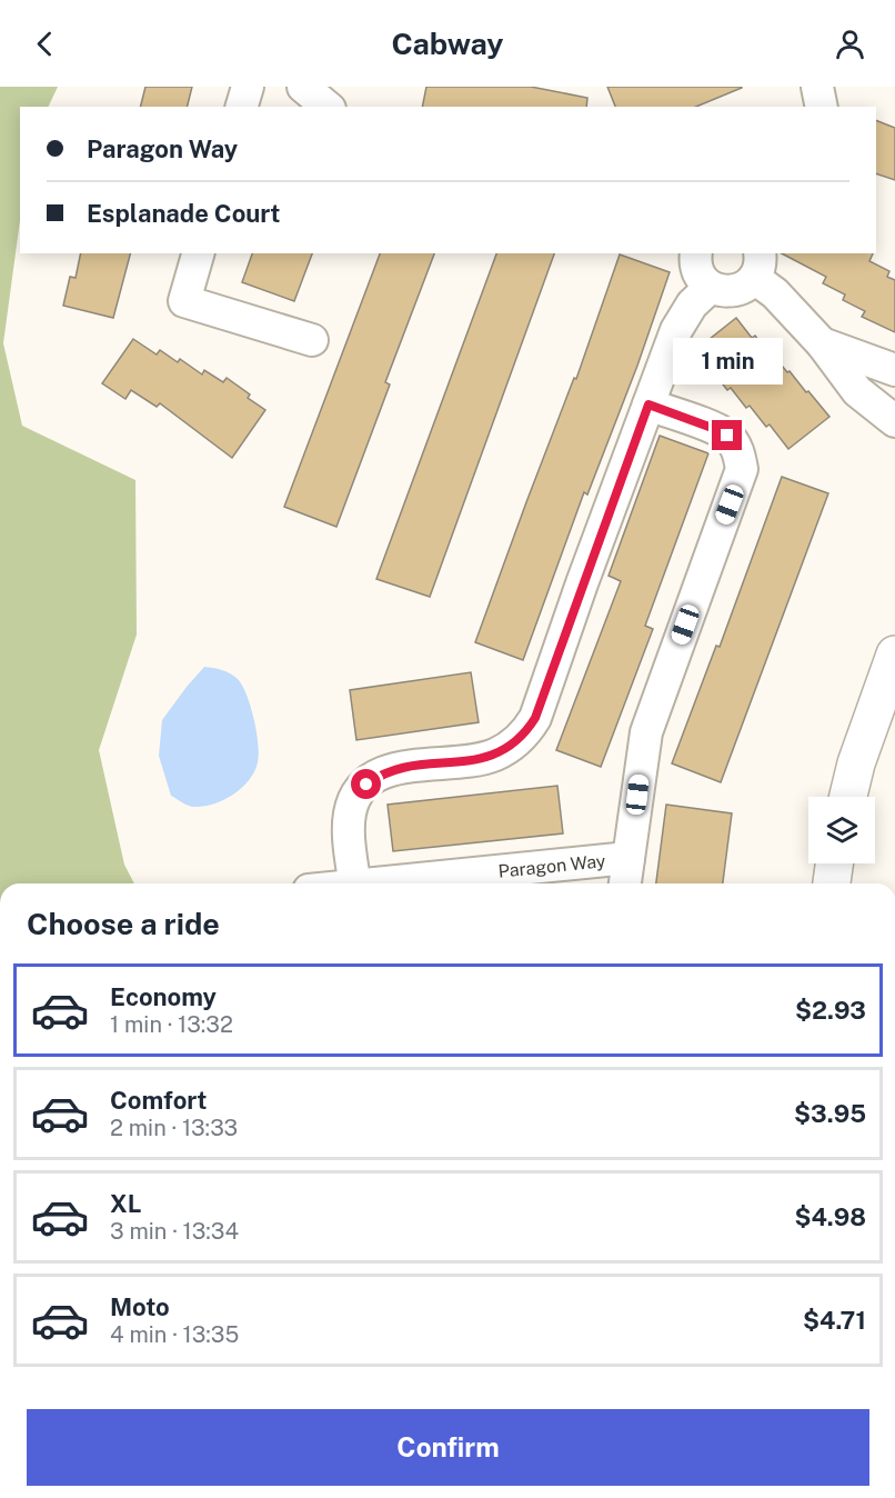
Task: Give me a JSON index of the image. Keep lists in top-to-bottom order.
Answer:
{
  "streets": {
    "street": ["Paragon Way"]
  },
  "page": {
    "header": "Cabway",
    "banner": ["Paragon Way", "Esplanade Court"],
    "bubble": "1 min",
    "heading": "Choose a ride",
    "list": [
      {
        "name": "Economy",
        "note": "1 min · 13:32",
        "value": "$2.93"
      },
      {
        "name": "Comfort",
        "note": "2 min · 13:33",
        "value": "$3.95"
      },
      {
        "name": "XL",
        "note": "3 min · 13:34",
        "value": "$4.98"
      },
      {
        "name": "Moto",
        "note": "4 min · 13:35",
        "value": "$4.71"
      }
    ],
    "buttons": "Confirm"
  }
}
